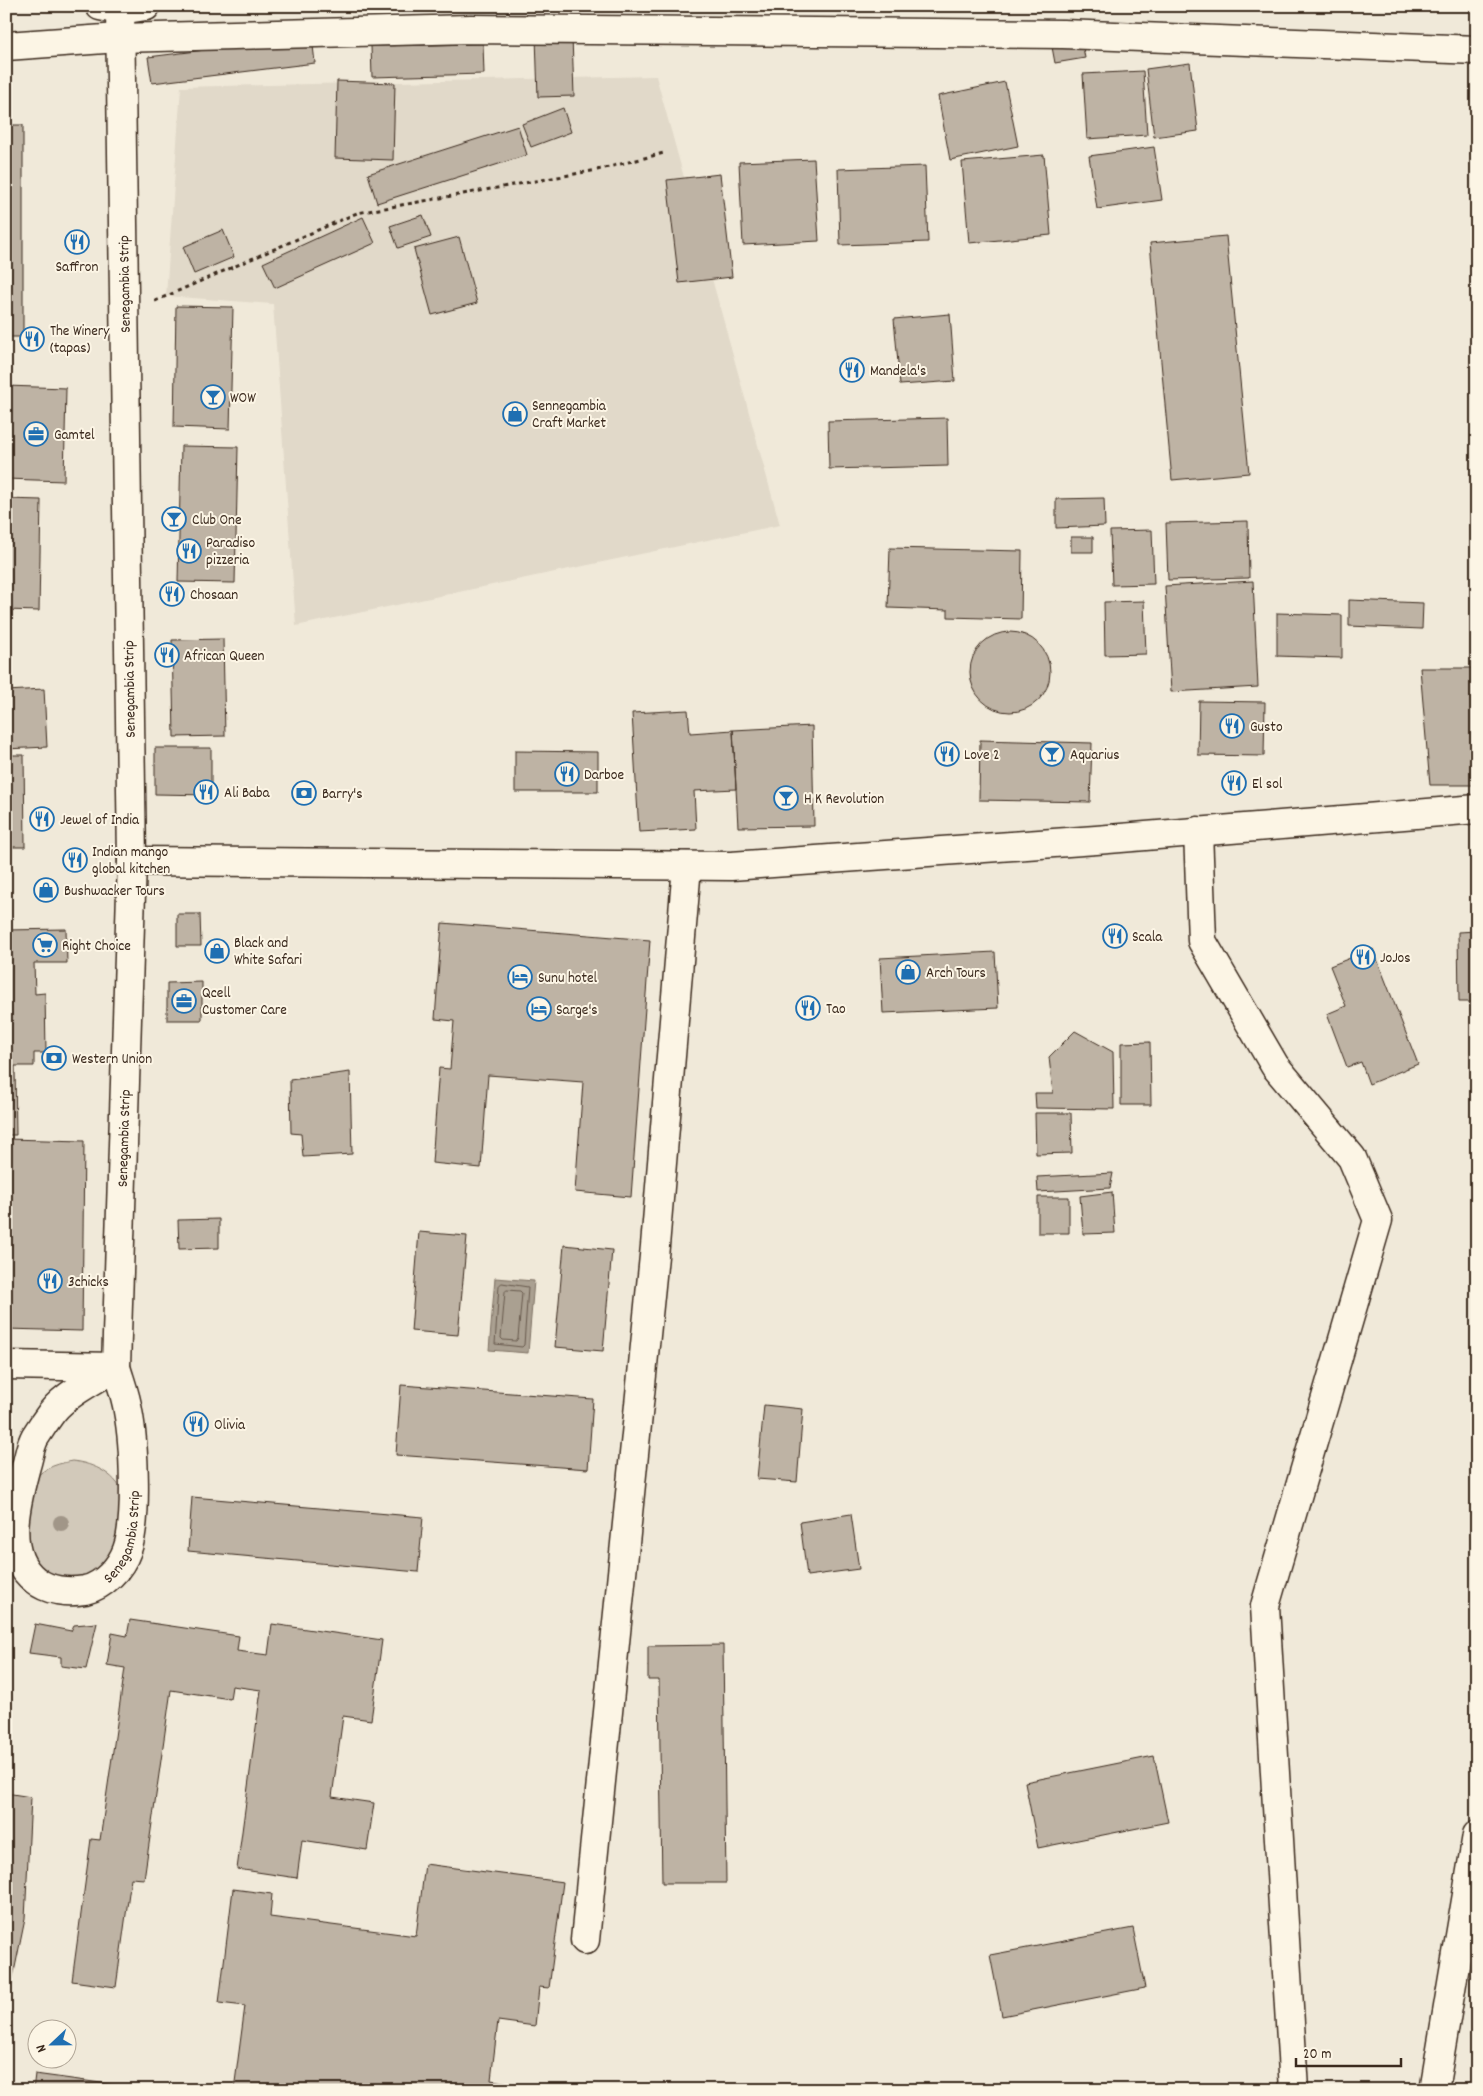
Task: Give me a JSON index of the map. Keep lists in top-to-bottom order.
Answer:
{
  "streets": {
    "street": ["Senegambia Strip"]
  },
  "places": {
    "restaurant": [
      "Saffron",
      "The Winery (tapas)",
      "Mandela's",
      "Paradiso pizzeria",
      "Chosaan",
      "African Queen",
      "Gusto",
      "Love 2",
      "Darboe",
      "El sol",
      "Ali Baba",
      "Jewel of India",
      "Indian mango global kitchen",
      "Scala",
      "JoJos",
      "Tao",
      "3chicks",
      "Olivia"
    ],
    "bar": [
      "WOW",
      "Club One",
      "Aquarius",
      "H K Revolution"
    ],
    "shop": [
      "Sennegambia Craft Market",
      "Bushwacker Tours",
      "Black and White Safari",
      "Arch Tours"
    ],
    "office": ["Gamtel", "Qcell Customer Care"],
    "bank": ["Barry's", "Western Union"],
    "supermarket": ["Right Choice"],
    "hotel": ["Sunu hotel", "Sarge's"]
  },
  "scale_bar": "20 m",
  "north": "left"
}
